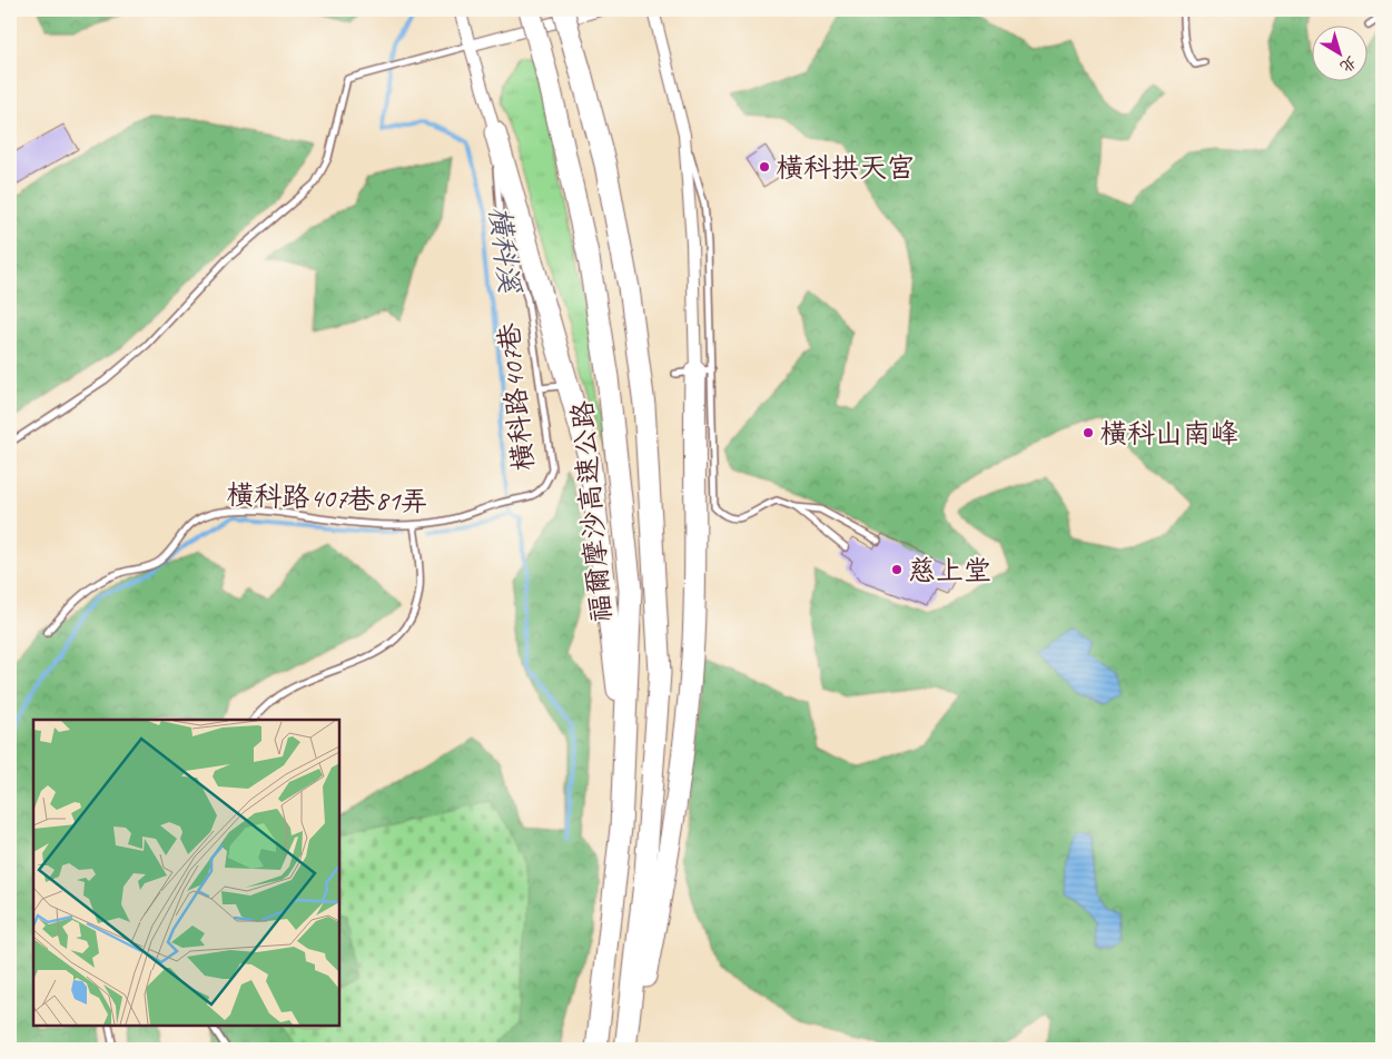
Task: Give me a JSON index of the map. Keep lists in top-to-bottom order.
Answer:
{
  "streets": {
    "highway": ["福爾摩沙高速公路"],
    "street": ["橫科路407巷"],
    "lane": ["橫科路407巷81弄"]
  },
  "crossings": [
    ["橫科路407巷", "橫科路407巷81弄"]
  ],
  "water": ["橫科溪"],
  "places": ["橫科拱天宮", "橫科山南峰", "慈上堂"],
  "north": "bottom right"
}
